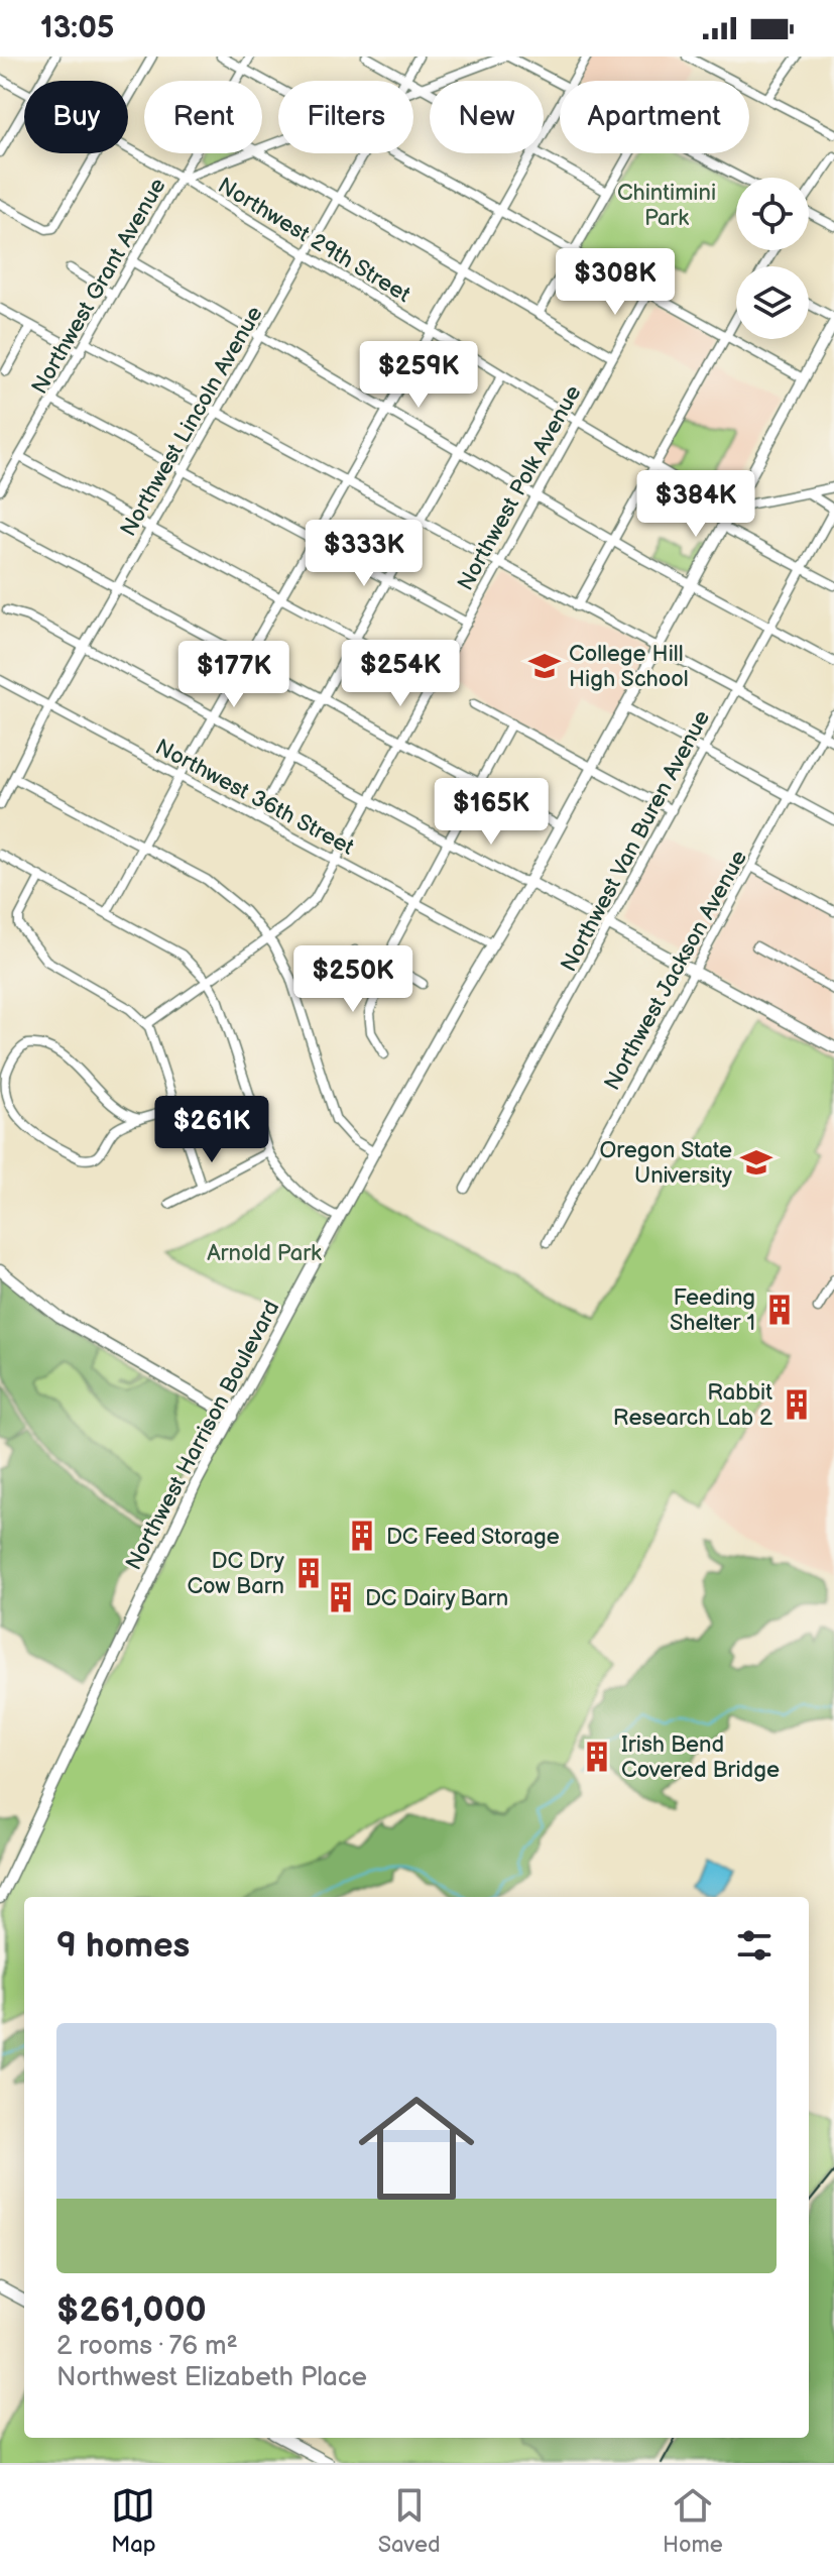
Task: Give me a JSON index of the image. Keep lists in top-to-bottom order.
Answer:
{
  "streets": {
    "main road": ["Northwest Harrison Boulevard"],
    "street": [
      "Northwest 29th Street",
      "Northwest Grant Avenue",
      "Northwest Lincoln Avenue",
      "Northwest Polk Avenue",
      "Northwest 36th Street",
      "Northwest Van Buren Avenue",
      "Northwest Jackson Avenue"
    ]
  },
  "crossings": [
    ["Northwest 29th Street", "Northwest Grant Avenue"],
    ["Northwest 29th Street", "Northwest Lincoln Avenue"],
    ["Northwest 29th Street", "Northwest Polk Avenue"],
    ["Northwest 29th Street", "Northwest Harrison Boulevard"],
    ["Northwest Lincoln Avenue", "Northwest 36th Street"],
    ["Northwest Polk Avenue", "Northwest 36th Street"],
    ["Northwest 36th Street", "Northwest Harrison Boulevard"]
  ],
  "parks": ["Chintimini Park", "Arnold Park"],
  "places": {
    "school or university": ["College Hill High School", "Oregon State University"],
    "building": [
      "Feeding Shelter 1",
      "Rabbit Research Lab 2",
      "DC Feed Storage",
      "DC Dry Cow Barn",
      "DC Dairy Barn",
      "Irish Bend Covered Bridge"
    ]
  },
  "page": {
    "status": "13:05",
    "chip": [
      "Buy",
      "Rent",
      "Filters",
      "New",
      "Apartment"
    ],
    "price": [
      "$308K",
      "$259K",
      "$384K",
      "$333K",
      "$254K",
      "$177K",
      "$165K",
      "$250K",
      "$261K"
    ],
    "heading": "9 homes",
    "list": [
      {
        "name": "$261,000",
        "note": "2 rooms · 76 m² · Northwest Elizabeth Place"
      }
    ],
    "tabs": ["Map", "Saved", "Home"]
  }
}
